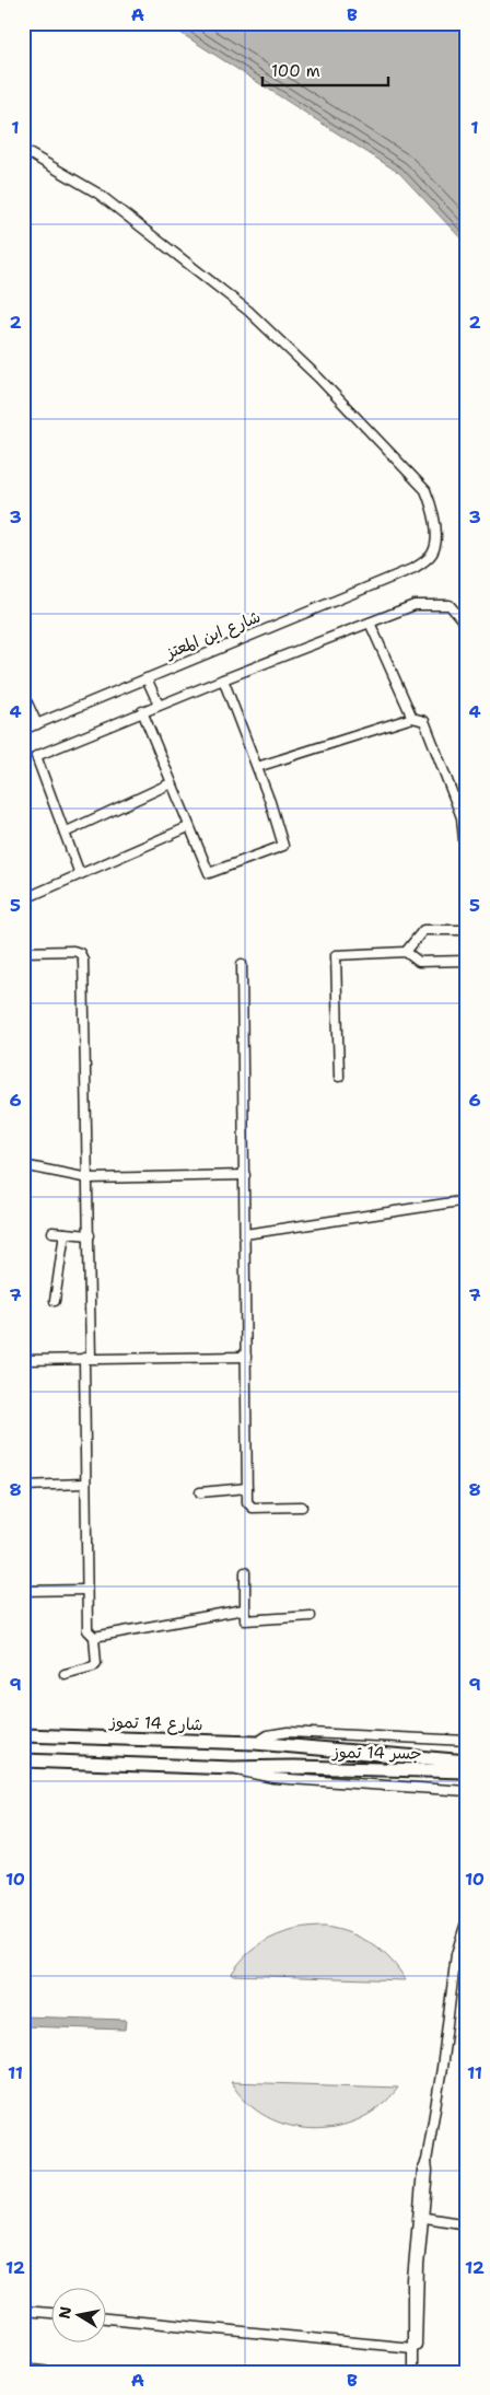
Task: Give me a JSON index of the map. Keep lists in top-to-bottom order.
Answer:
{
  "streets": {
    "main road": ["شارع 14 تموز", "جسر 14 تموز"],
    "street": ["شارع ابن المعتز"]
  },
  "crossings": [
    ["شارع 14 تموز", "جسر 14 تموز"]
  ],
  "scale_bar": "100 m",
  "north": "left",
  "grid": {
    "columns": ["A", "B"],
    "rows": [
      "1",
      "2",
      "3",
      "4",
      "5",
      "6",
      "7",
      "8",
      "9",
      "10",
      "11",
      "12"
    ]
  }
}
